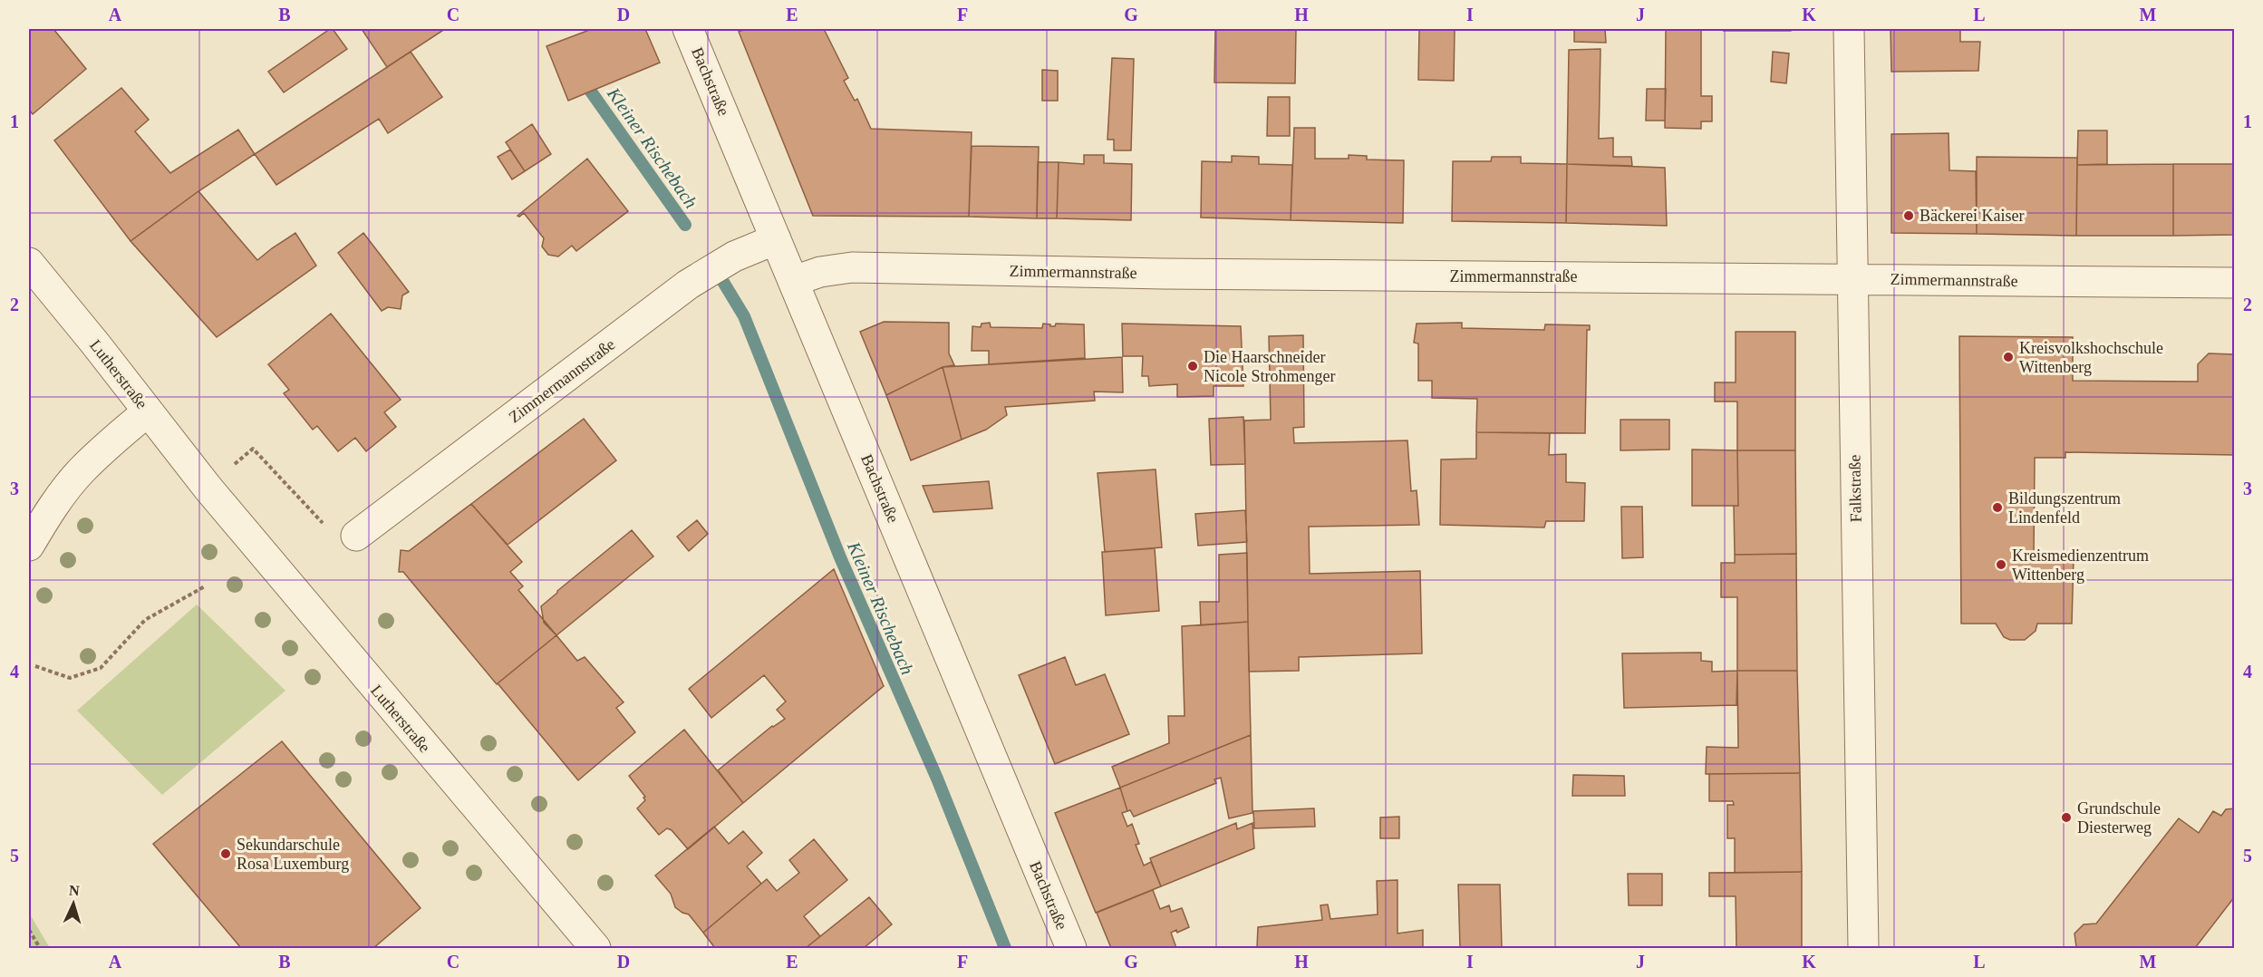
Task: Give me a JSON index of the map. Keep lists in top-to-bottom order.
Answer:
{
  "streets": {
    "street": [
      "Bachstraße",
      "Zimmermannstraße",
      "Lutherstraße",
      "Falkstraße"
    ]
  },
  "crossings": [
    ["Bachstraße", "Zimmermannstraße"],
    ["Zimmermannstraße", "Falkstraße"]
  ],
  "water": ["Kleiner Rischebach"],
  "places": [
    "Bäckerei Kaiser",
    "Kreisvolkshochschule Wittenberg",
    "Die Haarschneider Nicole Strohmenger",
    "Bildungszentrum Lindenfeld",
    "Kreismedienzentrum Wittenberg",
    "Grundschule Diesterweg",
    "Sekundarschule Rosa Luxemburg"
  ],
  "north": "top",
  "grid": {
    "columns": [
      "A",
      "B",
      "C",
      "D",
      "E",
      "F",
      "G",
      "H",
      "I",
      "J",
      "K",
      "L",
      "M"
    ],
    "rows": [
      "1",
      "2",
      "3",
      "4",
      "5"
    ]
  }
}
